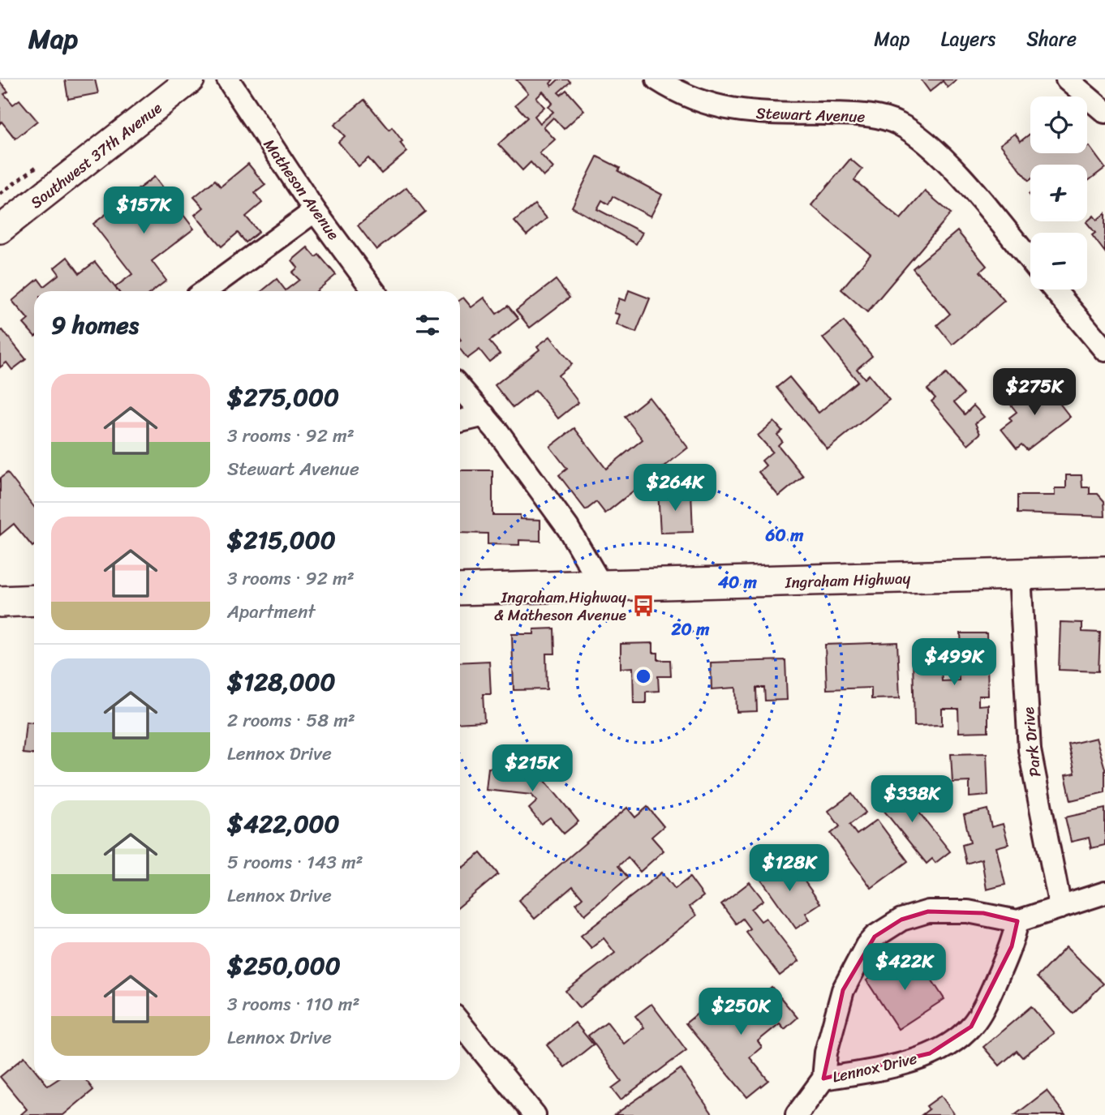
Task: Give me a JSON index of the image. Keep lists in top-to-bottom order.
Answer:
{
  "streets": {
    "main road": ["Ingraham Highway"],
    "street": [
      "Stewart Avenue",
      "Southwest 37th Avenue",
      "Matheson Avenue",
      "Park Drive",
      "Lennox Drive"
    ]
  },
  "crossings": [
    ["Ingraham Highway", "Park Drive"],
    ["Park Drive", "Lennox Drive"]
  ],
  "places": {
    "bus stop": ["Ingraham Highway & Matheson Avenue"]
  },
  "page": {
    "header": "Map",
    "nav": ["Map", "Layers", "Share"],
    "map_buttons": ["+", "−"],
    "price": [
      "$157K",
      "$275K",
      "$264K",
      "$499K",
      "$215K",
      "$338K",
      "$128K",
      "$422K",
      "$250K"
    ],
    "heading": "9 homes",
    "list": [
      {
        "name": "$275,000",
        "note": "3 rooms · 92 m² · Stewart Avenue"
      },
      {
        "name": "$215,000",
        "note": "3 rooms · 92 m² · Apartment"
      },
      {
        "name": "$128,000",
        "note": "2 rooms · 58 m² · Lennox Drive"
      },
      {
        "name": "$422,000",
        "note": "5 rooms · 143 m² · Lennox Drive"
      },
      {
        "name": "$250,000",
        "note": "3 rooms · 110 m² · Lennox Drive"
      }
    ]
  },
  "rings": ["60 m", "40 m", "20 m"]
}
